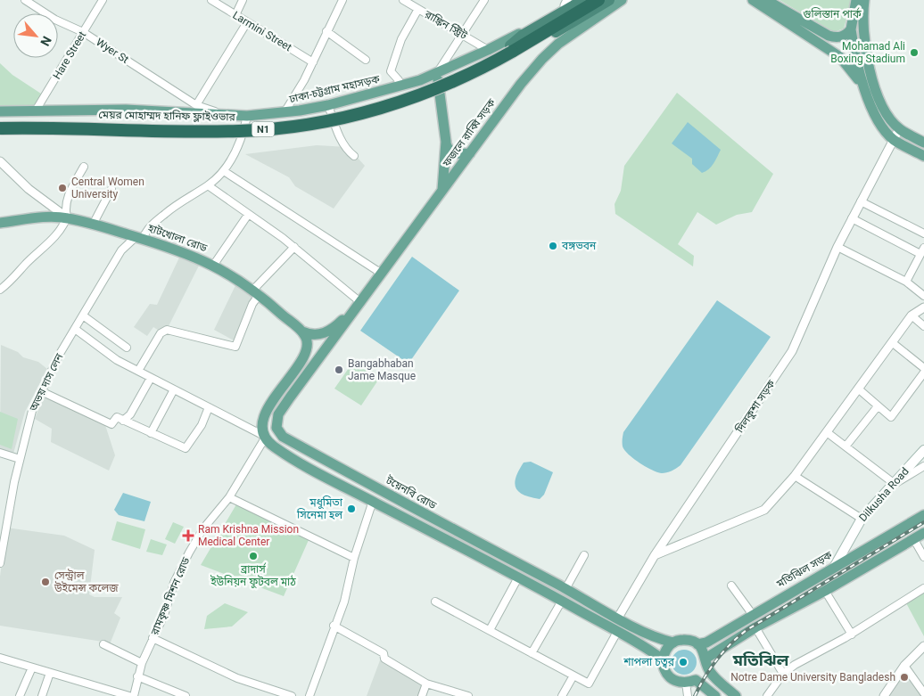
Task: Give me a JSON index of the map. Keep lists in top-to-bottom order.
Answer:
{
  "streets": {
    "highway": ["মেয়র মোহাম্মদ হানিফ ফ্লাইওভার", "N1"],
    "main road": [
      "ঢাকা-চট্টগ্রাম মহাসড়ক",
      "ফজলে রাব্বি সড়ক",
      "হাটখোলা রোড",
      "টয়েনবি রোড",
      "Dilkusha Road",
      "মতিঝিল সড়ক"
    ],
    "street": [
      "রাঙ্কিন স্ট্রিট",
      "Larmini Street",
      "Wyer St",
      "Hare Street",
      "অভয় দাস লেন",
      "দিলকুশা সড়ক",
      "রামকৃষ্ণ মিশন রোড"
    ]
  },
  "crossings": [
    ["রাঙ্কিন স্ট্রিট", "ঢাকা-চট্টগ্রাম মহাসড়ক"],
    ["Wyer St", "Hare Street"],
    ["Wyer St", "ঢাকা-চট্টগ্রাম মহাসড়ক"],
    ["Hare Street", "ঢাকা-চট্টগ্রাম মহাসড়ক"],
    ["ফজলে রাব্বি সড়ক", "টয়েনবি রোড"],
    ["হাটখোলা রোড", "অভয় দাস লেন"],
    ["দিলকুশা সড়ক", "টয়েনবি রোড"],
    ["Dilkusha Road", "মতিঝিল সড়ক"]
  ],
  "districts": ["মতিঝিল"],
  "parks": ["গুলিস্তান পার্ক"],
  "places": {
    "other": [
      "Mohamad Ali Boxing Stadium",
      "Central Women University",
      "বঙ্গভবন",
      "Bangabhaban Jame Masque",
      "মধুমিতা সিনেমা হল",
      "ব্রাদার্স ইউনিয়ন ফুটবল মাঠ",
      "সেন্ট্রাল উইমেন্স কলেজ",
      "শাপলা চত্বর",
      "Notre Dame University Bangladesh"
    ],
    "health": ["Ram Krishna Mission Medical Center"]
  },
  "north": "bottom right"
}
